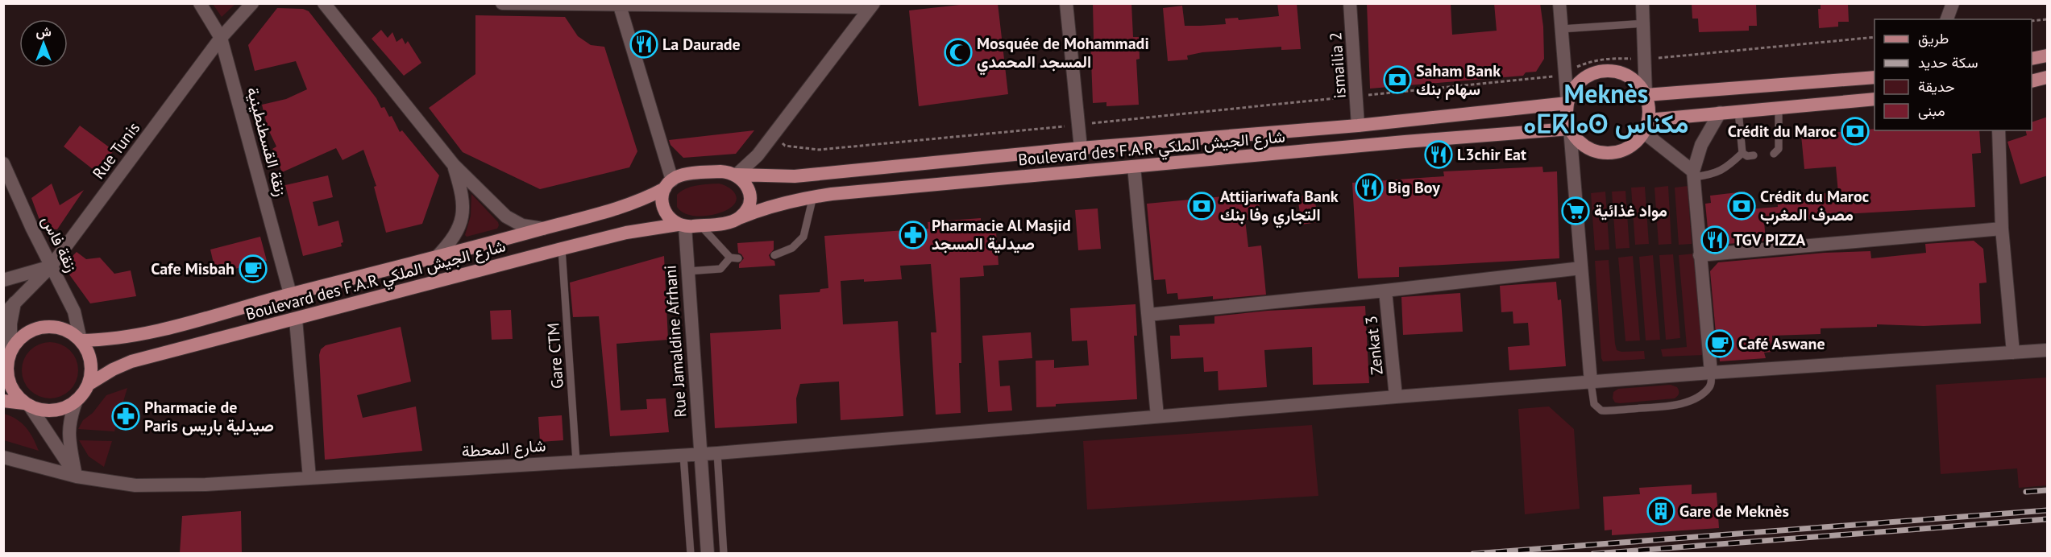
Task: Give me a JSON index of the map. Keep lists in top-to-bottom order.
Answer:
{
  "streets": {
    "main road": ["Boulevard des F.A.R شارع الجيش الملكي"],
    "street": [
      "ismailia 2",
      "زنقة القسطنطينية",
      "Rue Tunis",
      "زنقة فاس",
      "Rue Jamaldine Afrhani",
      "Zenkat 3",
      "شارع المحطة"
    ],
    "lane": ["Gare CTM"]
  },
  "crossings": [
    ["ismailia 2", "Boulevard des F.A.R شارع الجيش الملكي"],
    ["زنقة القسطنطينية", "Boulevard des F.A.R شارع الجيش الملكي"],
    ["زنقة القسطنطينية", "Rue Tunis"],
    ["Boulevard des F.A.R شارع الجيش الملكي", "زنقة فاس"],
    ["Boulevard des F.A.R شارع الجيش الملكي", "Rue Jamaldine Afrhani"],
    ["Boulevard des F.A.R شارع الجيش الملكي", "Gare CTM"],
    ["Rue Tunis", "زنقة فاس"],
    ["Rue Jamaldine Afrhani", "شارع المحطة"],
    ["Zenkat 3", "شارع المحطة"],
    ["Gare CTM", "شارع المحطة"]
  ],
  "districts": ["Meknès ⴰⵎⴽⵏⴰⵙ مكناس"],
  "places": {
    "restaurant": [
      "La Daurade",
      "L3chir Eat",
      "Big Boy",
      "TGV PIZZA"
    ],
    "mosque": ["Mosquée de Mohammadi المسجد المحمدي"],
    "bank": [
      "Saham Bank سهام بنك",
      "Crédit du Maroc",
      "Attijariwafa Bank التجاري وفا بنك",
      "Crédit du Maroc مصرف المغرب"
    ],
    "supermarket": ["مواد غذائية"],
    "pharmacy": ["Pharmacie Al Masjid صيدلية المسجد", "Pharmacie de Paris صيدلية باريس"],
    "cafe": ["Cafe Misbah", "Café Aswane"],
    "building": ["Gare de Meknès"]
  },
  "legend": [
    "طريق",
    "سكة حديد",
    "حديقة",
    "مبنى"
  ],
  "north": "top"
}
